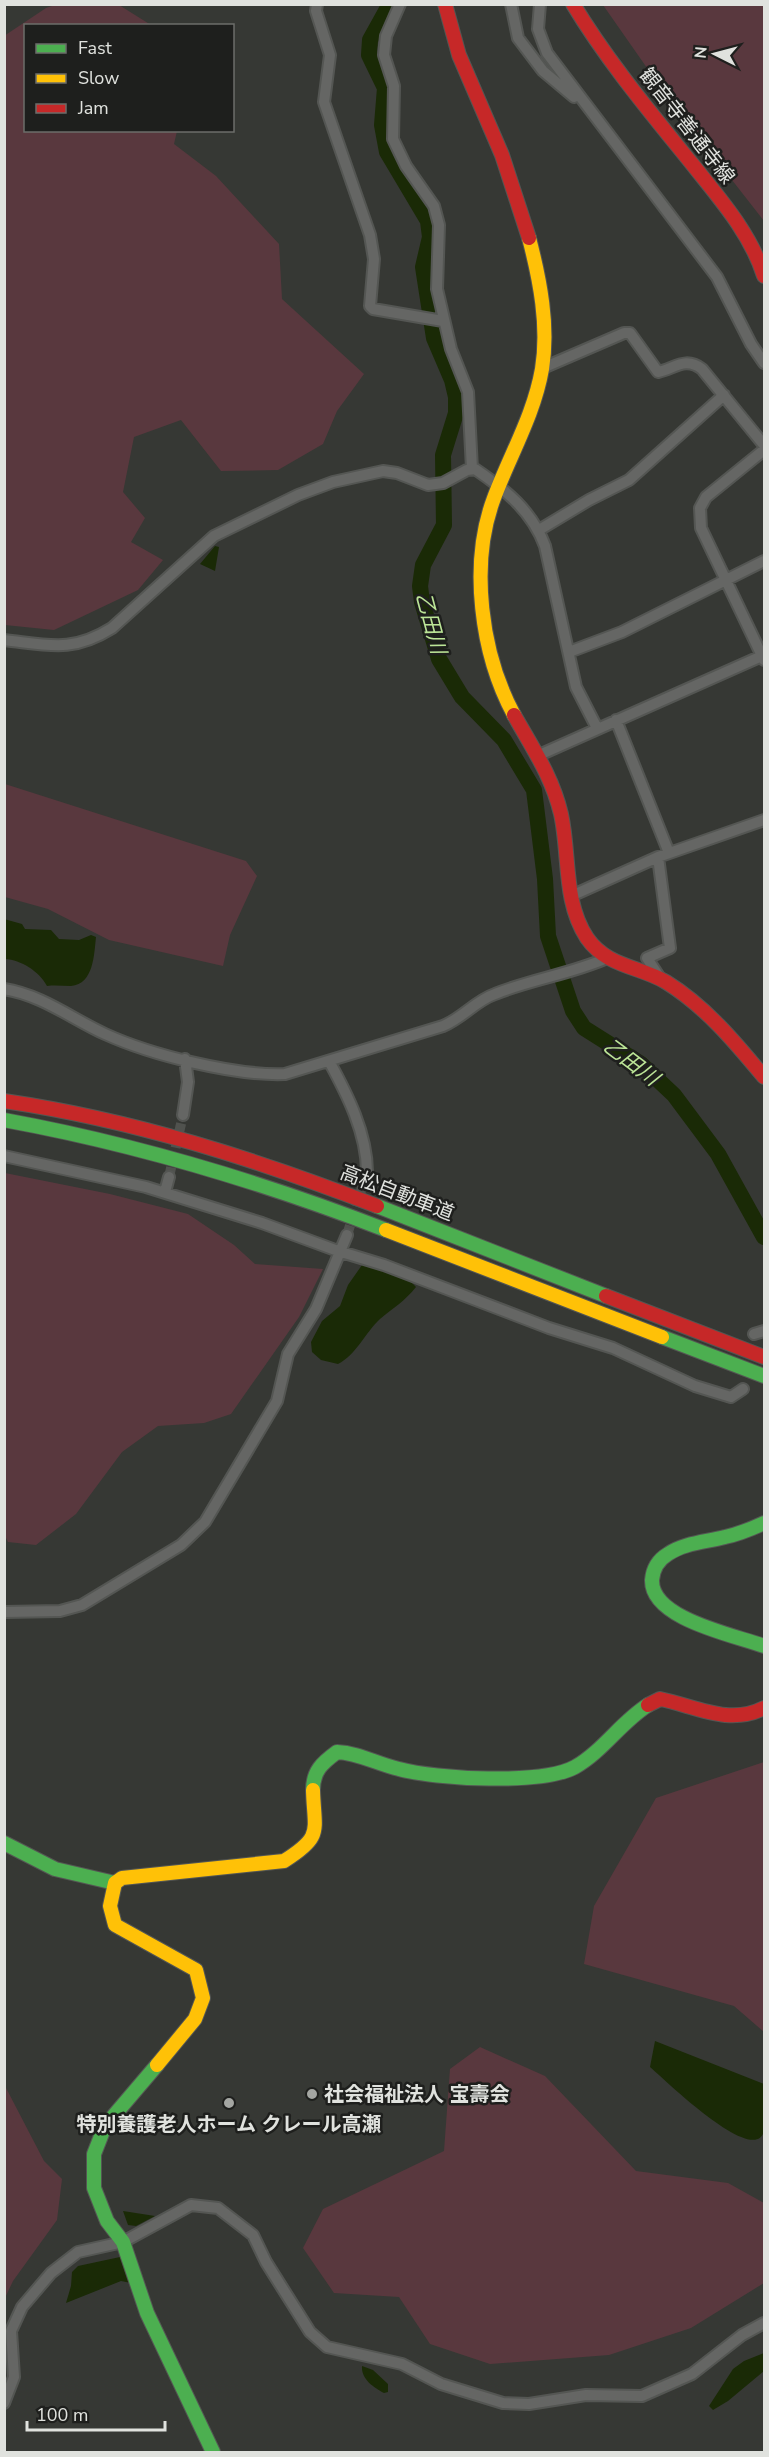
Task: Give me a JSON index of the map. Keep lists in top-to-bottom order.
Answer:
{
  "streets": {
    "main road": ["観音寺善通寺線", "高松自動車道"]
  },
  "water": ["乙田川"],
  "places": ["社会福祉法人 宝壽会", "特別養護老人ホーム クレール高瀬"],
  "legend": ["Fast", "Slow", "Jam"],
  "scale_bar": "100 m",
  "north": "left"
}
